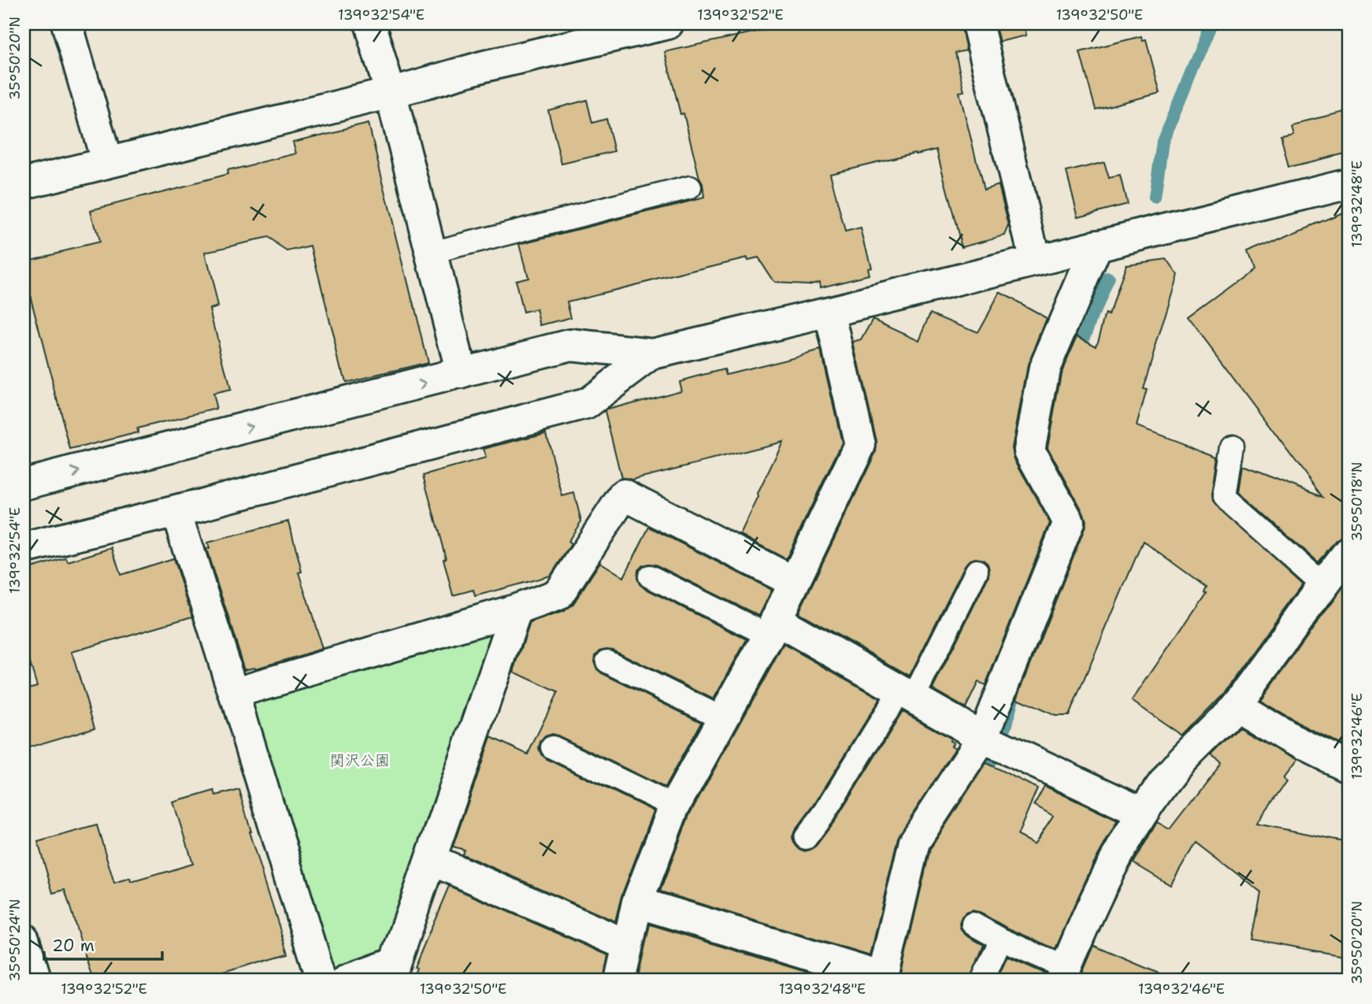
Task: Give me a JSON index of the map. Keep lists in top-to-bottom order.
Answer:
{
  "parks": ["関沢公園"],
  "scale_bar": "20 m",
  "coordinates": [
    "139°32'54\"E",
    "139°32'52\"E",
    "139°32'50\"E",
    "35°50'20\"N",
    "139°32'48\"E",
    "35°50'18\"N",
    "139°32'46\"E",
    "35°50'24\"N"
  ]
}
